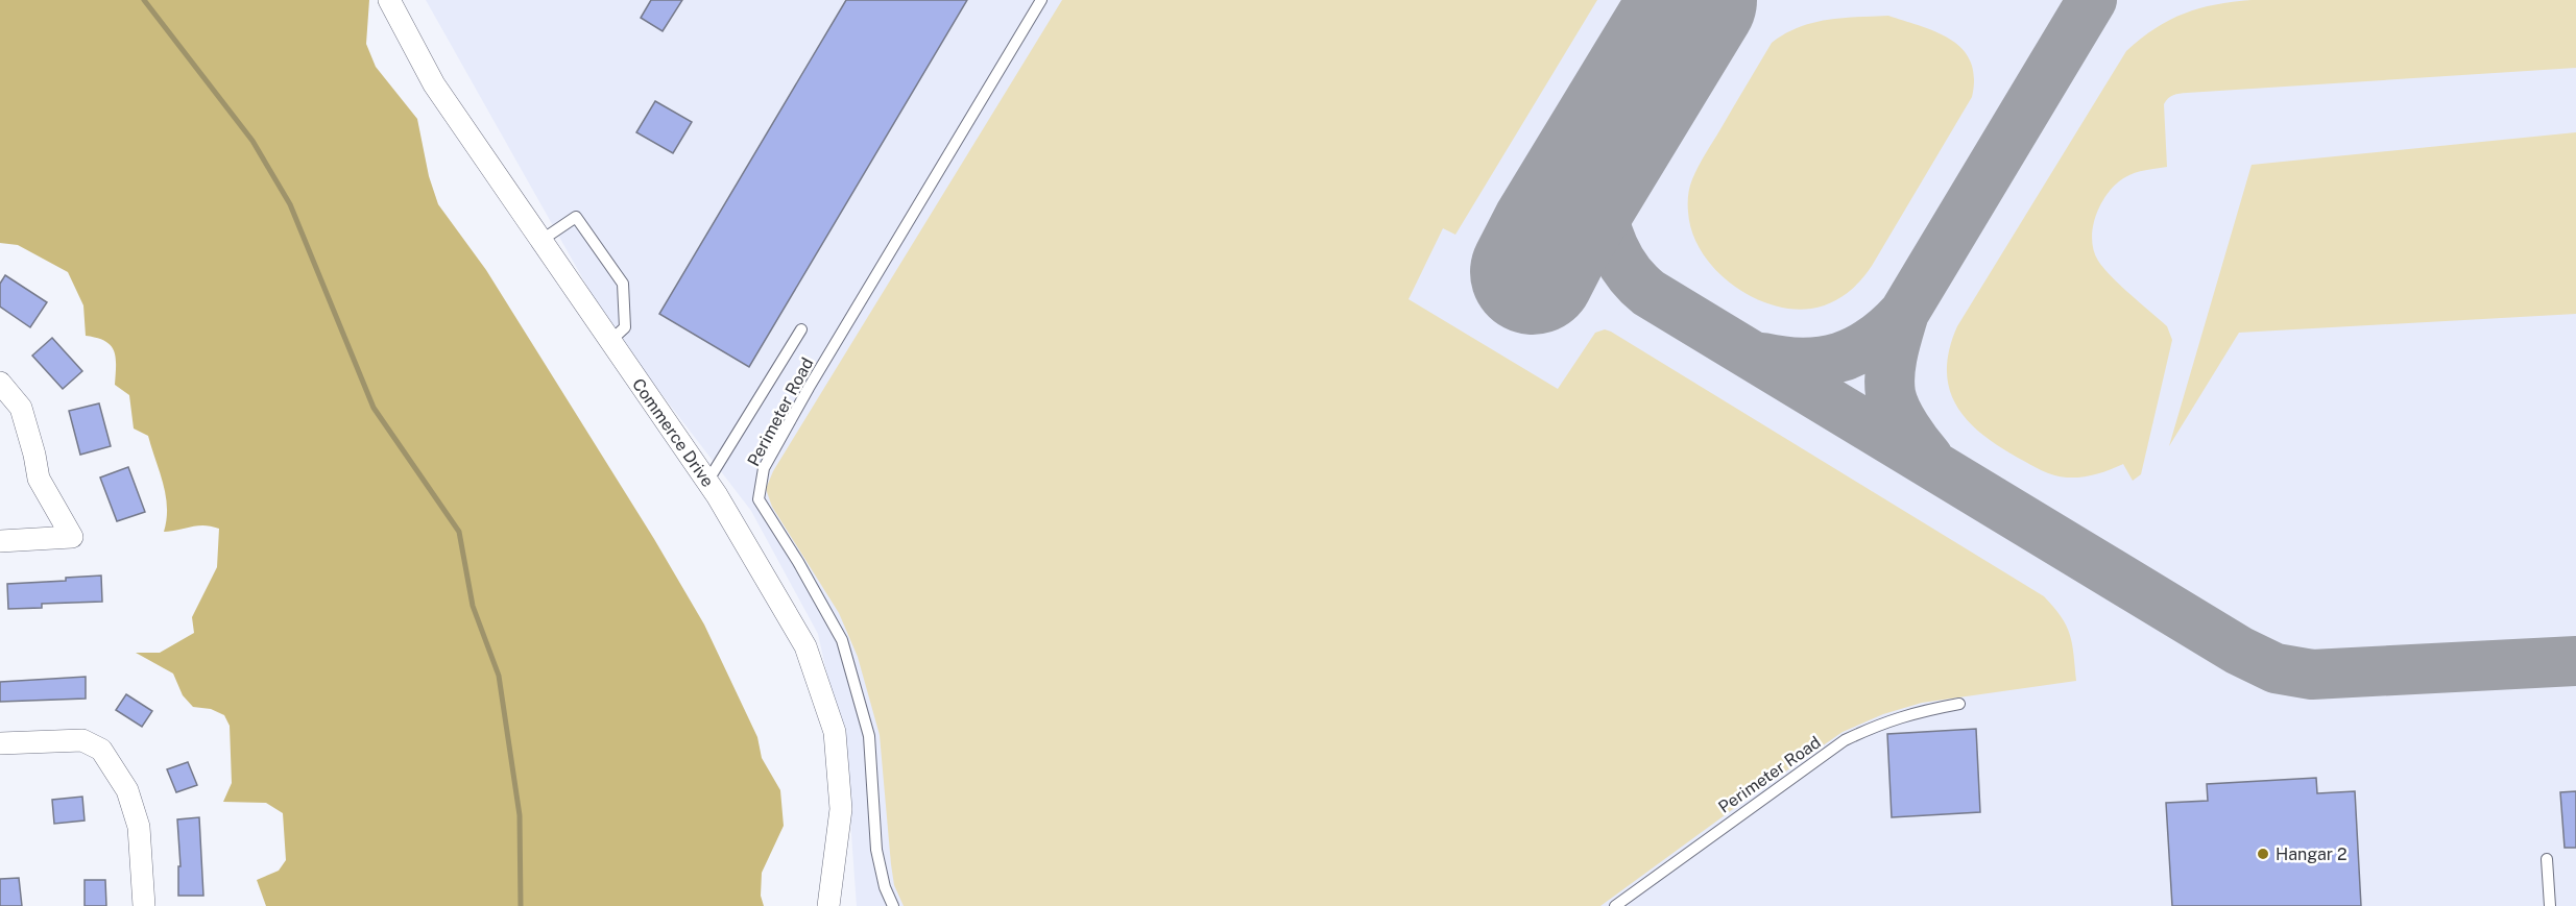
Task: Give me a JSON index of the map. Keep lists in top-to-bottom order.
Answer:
{
  "streets": {
    "street": ["Commerce Drive"],
    "lane": ["Perimeter Road"]
  },
  "places": ["Hangar 2"]
}
